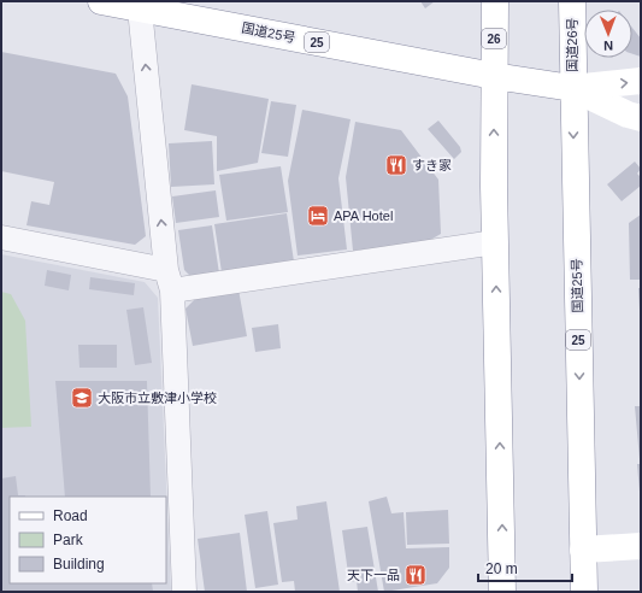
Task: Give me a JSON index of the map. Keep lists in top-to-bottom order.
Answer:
{
  "streets": {
    "main road": [
      "国道25号",
      "26",
      "25",
      "国道26号"
    ]
  },
  "crossings": [
    ["国道25号", "26"],
    ["国道25号", "国道26号"]
  ],
  "places": {
    "restaurant": ["すき家", "天下一品"],
    "hotel": ["APA Hotel"],
    "school or university": ["大阪市立敷津小学校"]
  },
  "legend": ["Road", "Park", "Building"],
  "scale_bar": "20 m",
  "north": "bottom"
}
